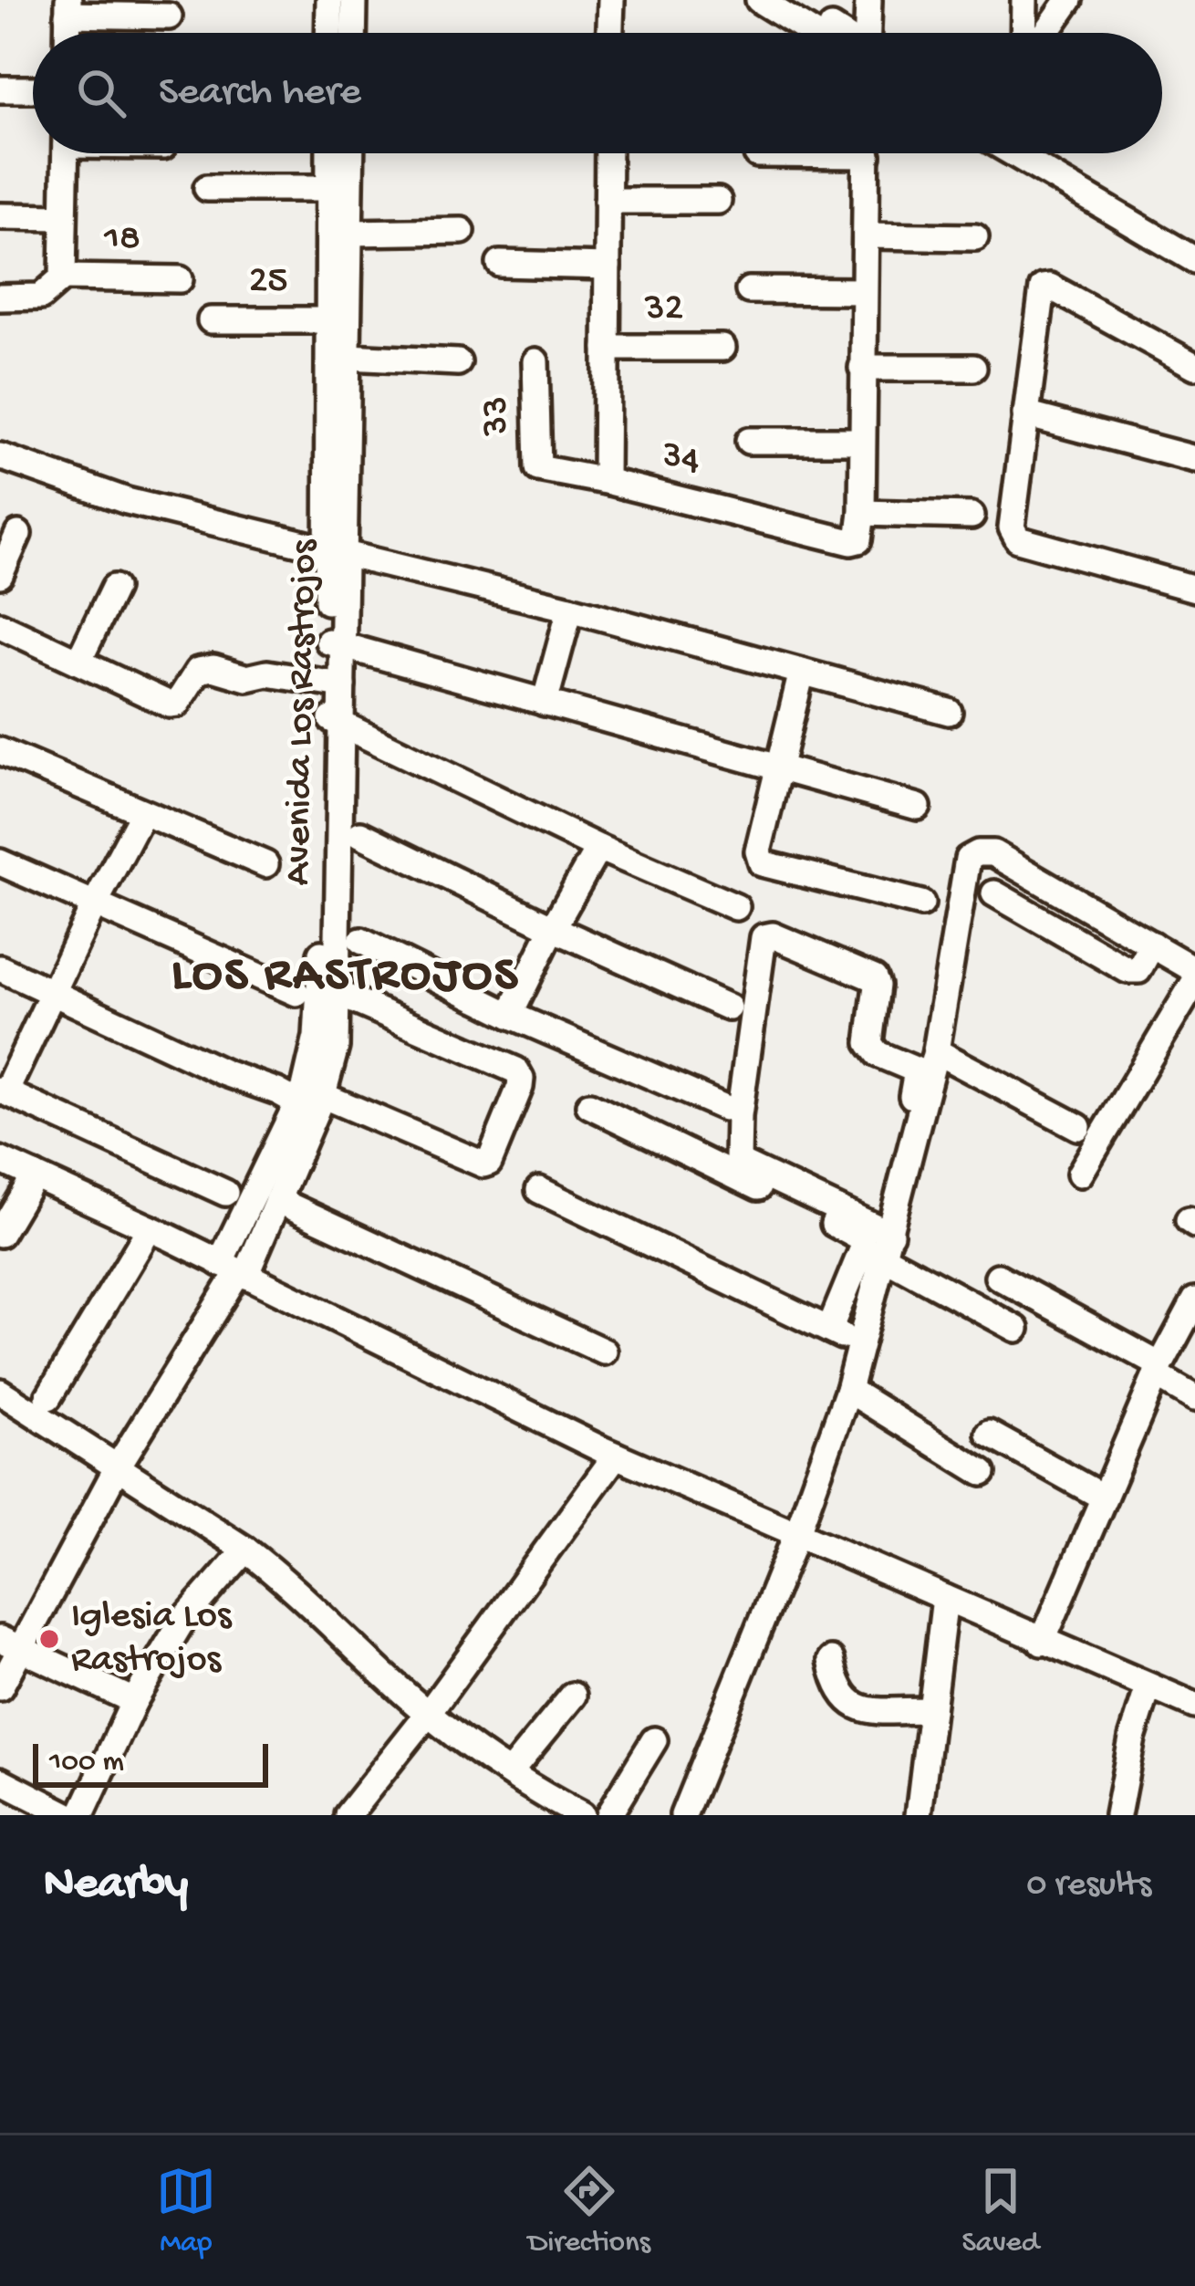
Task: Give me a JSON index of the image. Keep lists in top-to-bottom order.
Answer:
{
  "streets": {
    "street": [
      "18",
      "25",
      "32",
      "33",
      "34",
      "Avenida Los Rastrojos"
    ]
  },
  "crossings": [
    ["25", "Avenida Los Rastrojos"],
    ["33", "34"]
  ],
  "districts": ["LOS RASTROJOS"],
  "places": ["Iglesia Los Rastrojos"],
  "scale_bar": "100 m",
  "page": {
    "search": "Search here",
    "scale": "100 m",
    "heading": ["Nearby", "0 results"],
    "nav": ["Map", "Directions", "Saved"]
  }
}
